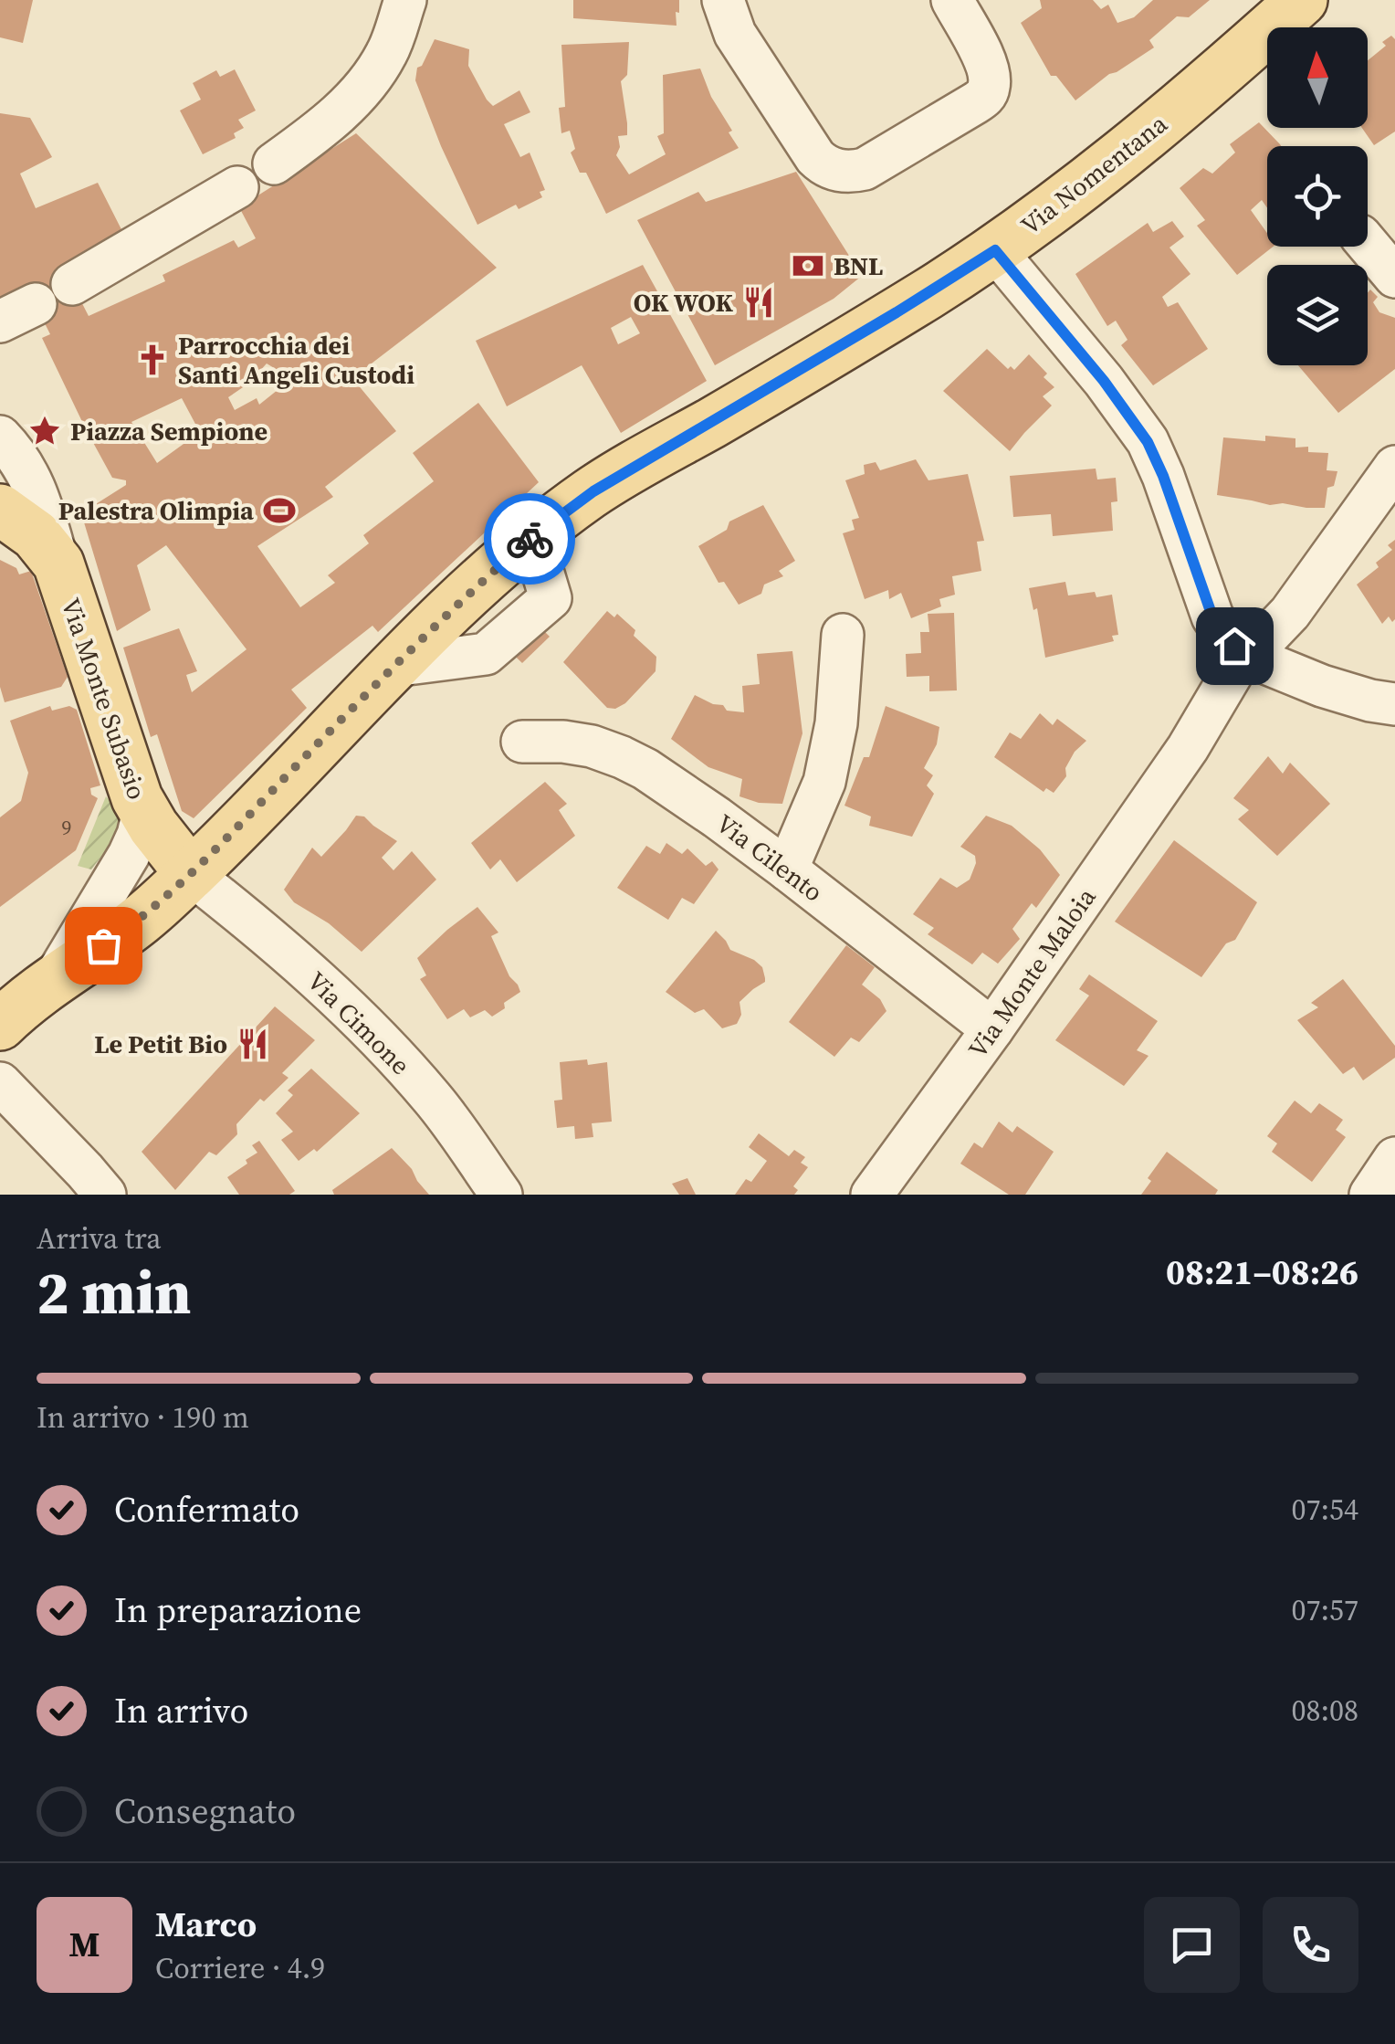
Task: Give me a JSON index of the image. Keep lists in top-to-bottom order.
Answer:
{
  "streets": {
    "main road": ["Via Nomentana", "Via Monte Subasio"],
    "street": ["Via Cilento", "Via Monte Maloia", "Via Cimone"]
  },
  "crossings": [
    ["Via Nomentana", "Via Monte Subasio"],
    ["Via Nomentana", "Via Cimone"],
    ["Via Monte Subasio", "Via Cimone"],
    ["Via Cilento", "Via Monte Maloia"]
  ],
  "places": {
    "bank": ["BNL"],
    "restaurant": ["OK WOK", "Le Petit Bio"],
    "church": ["Parrocchia dei Santi Angeli Custodi"],
    "place": ["Piazza Sempione"],
    "sports": ["Palestra Olimpia"]
  },
  "house_numbers": ["9"],
  "north": "top",
  "page": {
    "heading": ["2 min", "Arriva tra", "08:21–08:26"],
    "panel": ["Marco", "Corriere · 4.9"],
    "bar": "In arrivo · 190 m",
    "list": [
      ["Confermato", "07:54"],
      ["In preparazione", "07:57"],
      ["In arrivo", "08:08"],
      "Consegnato"
    ],
    "round": "M"
  }
}
